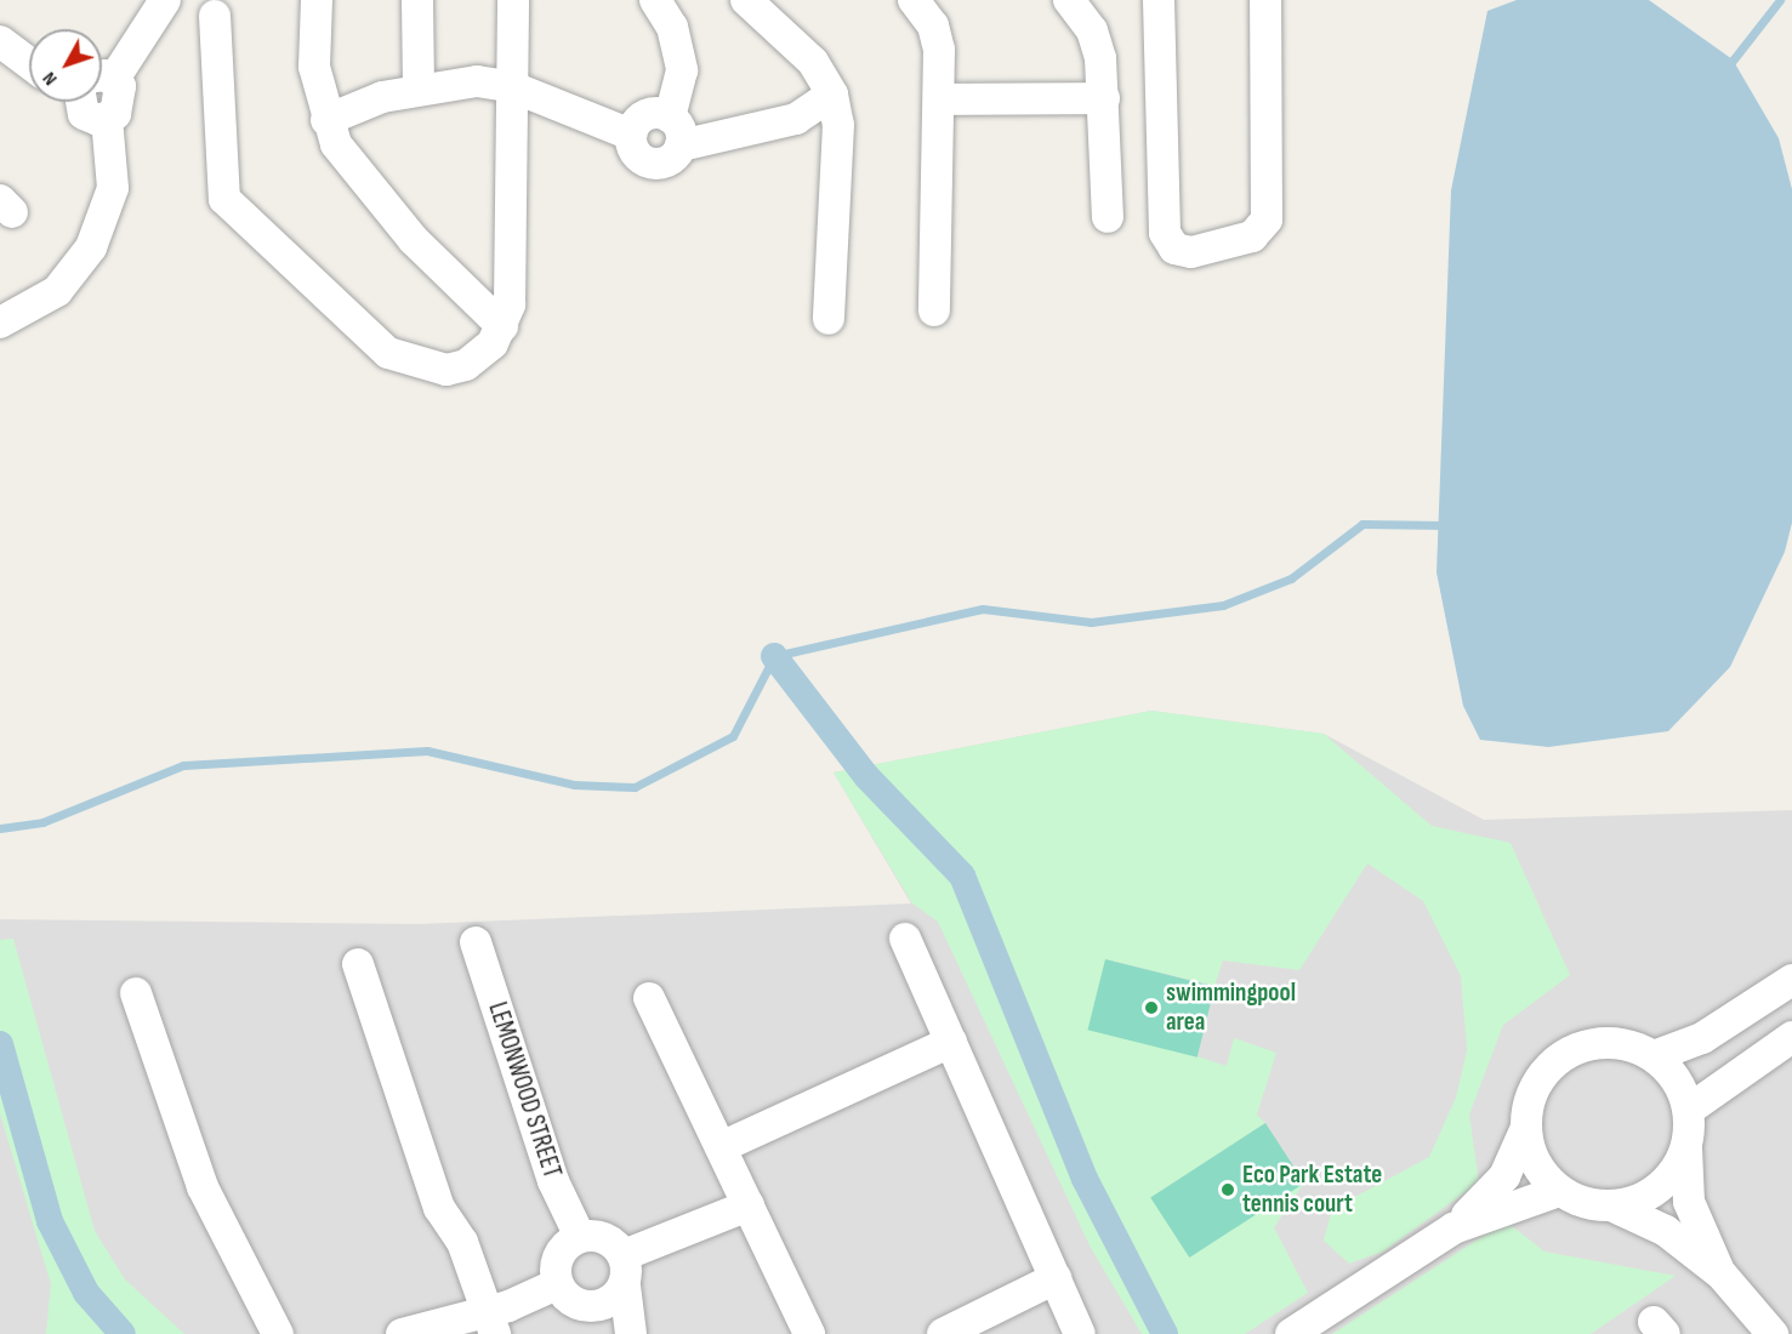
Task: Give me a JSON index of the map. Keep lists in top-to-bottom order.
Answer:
{
  "streets": {
    "street": ["LEMONWOOD STREET"]
  },
  "places": ["swimmingpool area", "Eco Park Estate tennis court"],
  "north": "bottom left"
}
